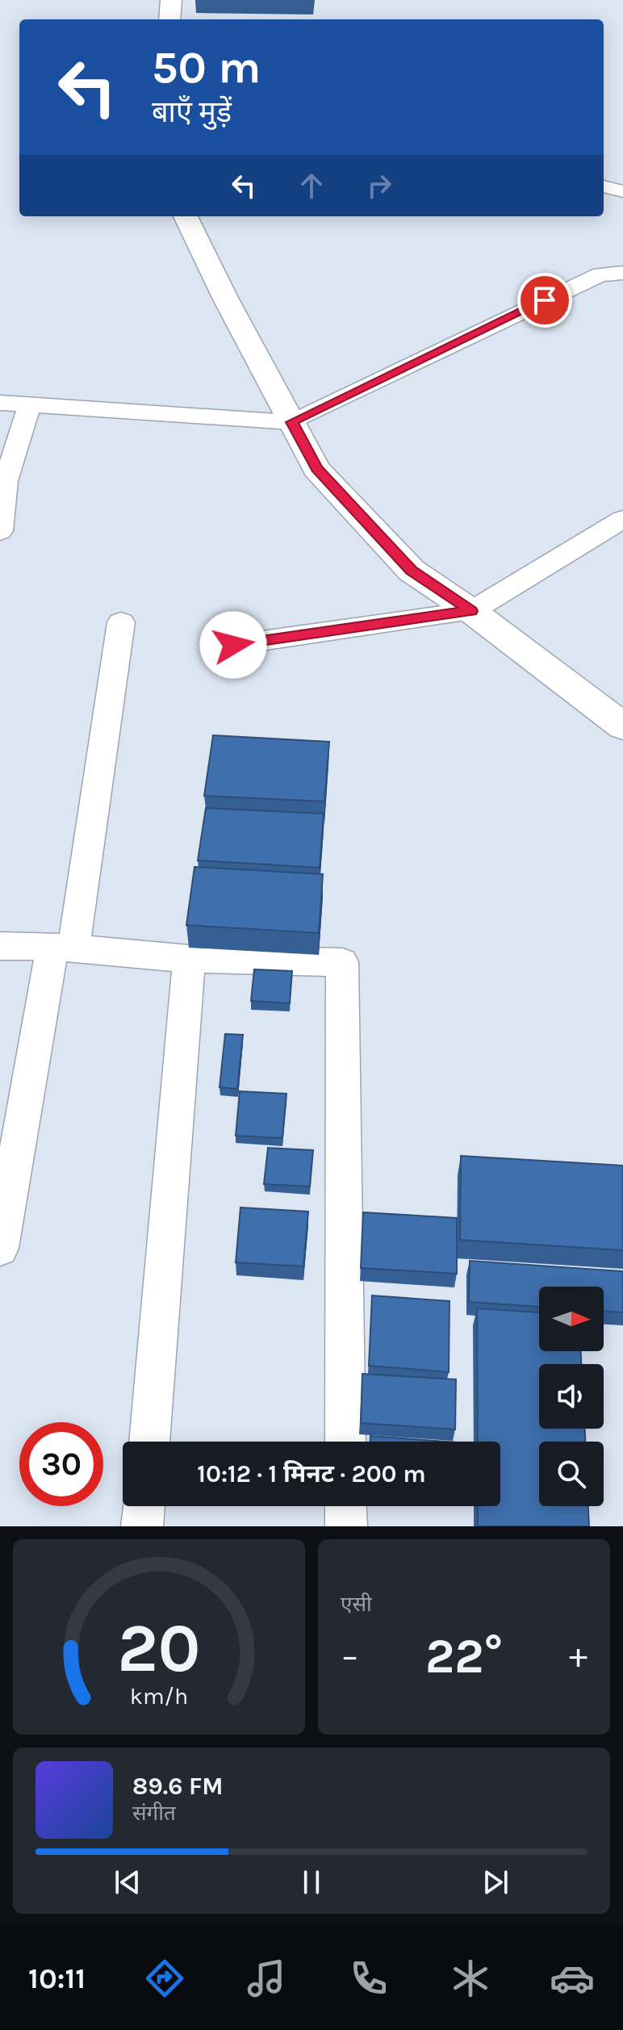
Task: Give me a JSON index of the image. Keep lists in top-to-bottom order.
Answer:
{
  "north": "right",
  "page": {
    "turn": ["50 m", "बाएँ मुड़ें"],
    "limit": "30",
    "trip": "10:12 · 1 मिनट · 200 m",
    "tile": "एसी",
    "heat": ["−", "22°", "+"],
    "song": ["89.6 FM", "संगीत"],
    "tabs": "10:11",
    "gauge": ["20", "km/h"]
  }
}
